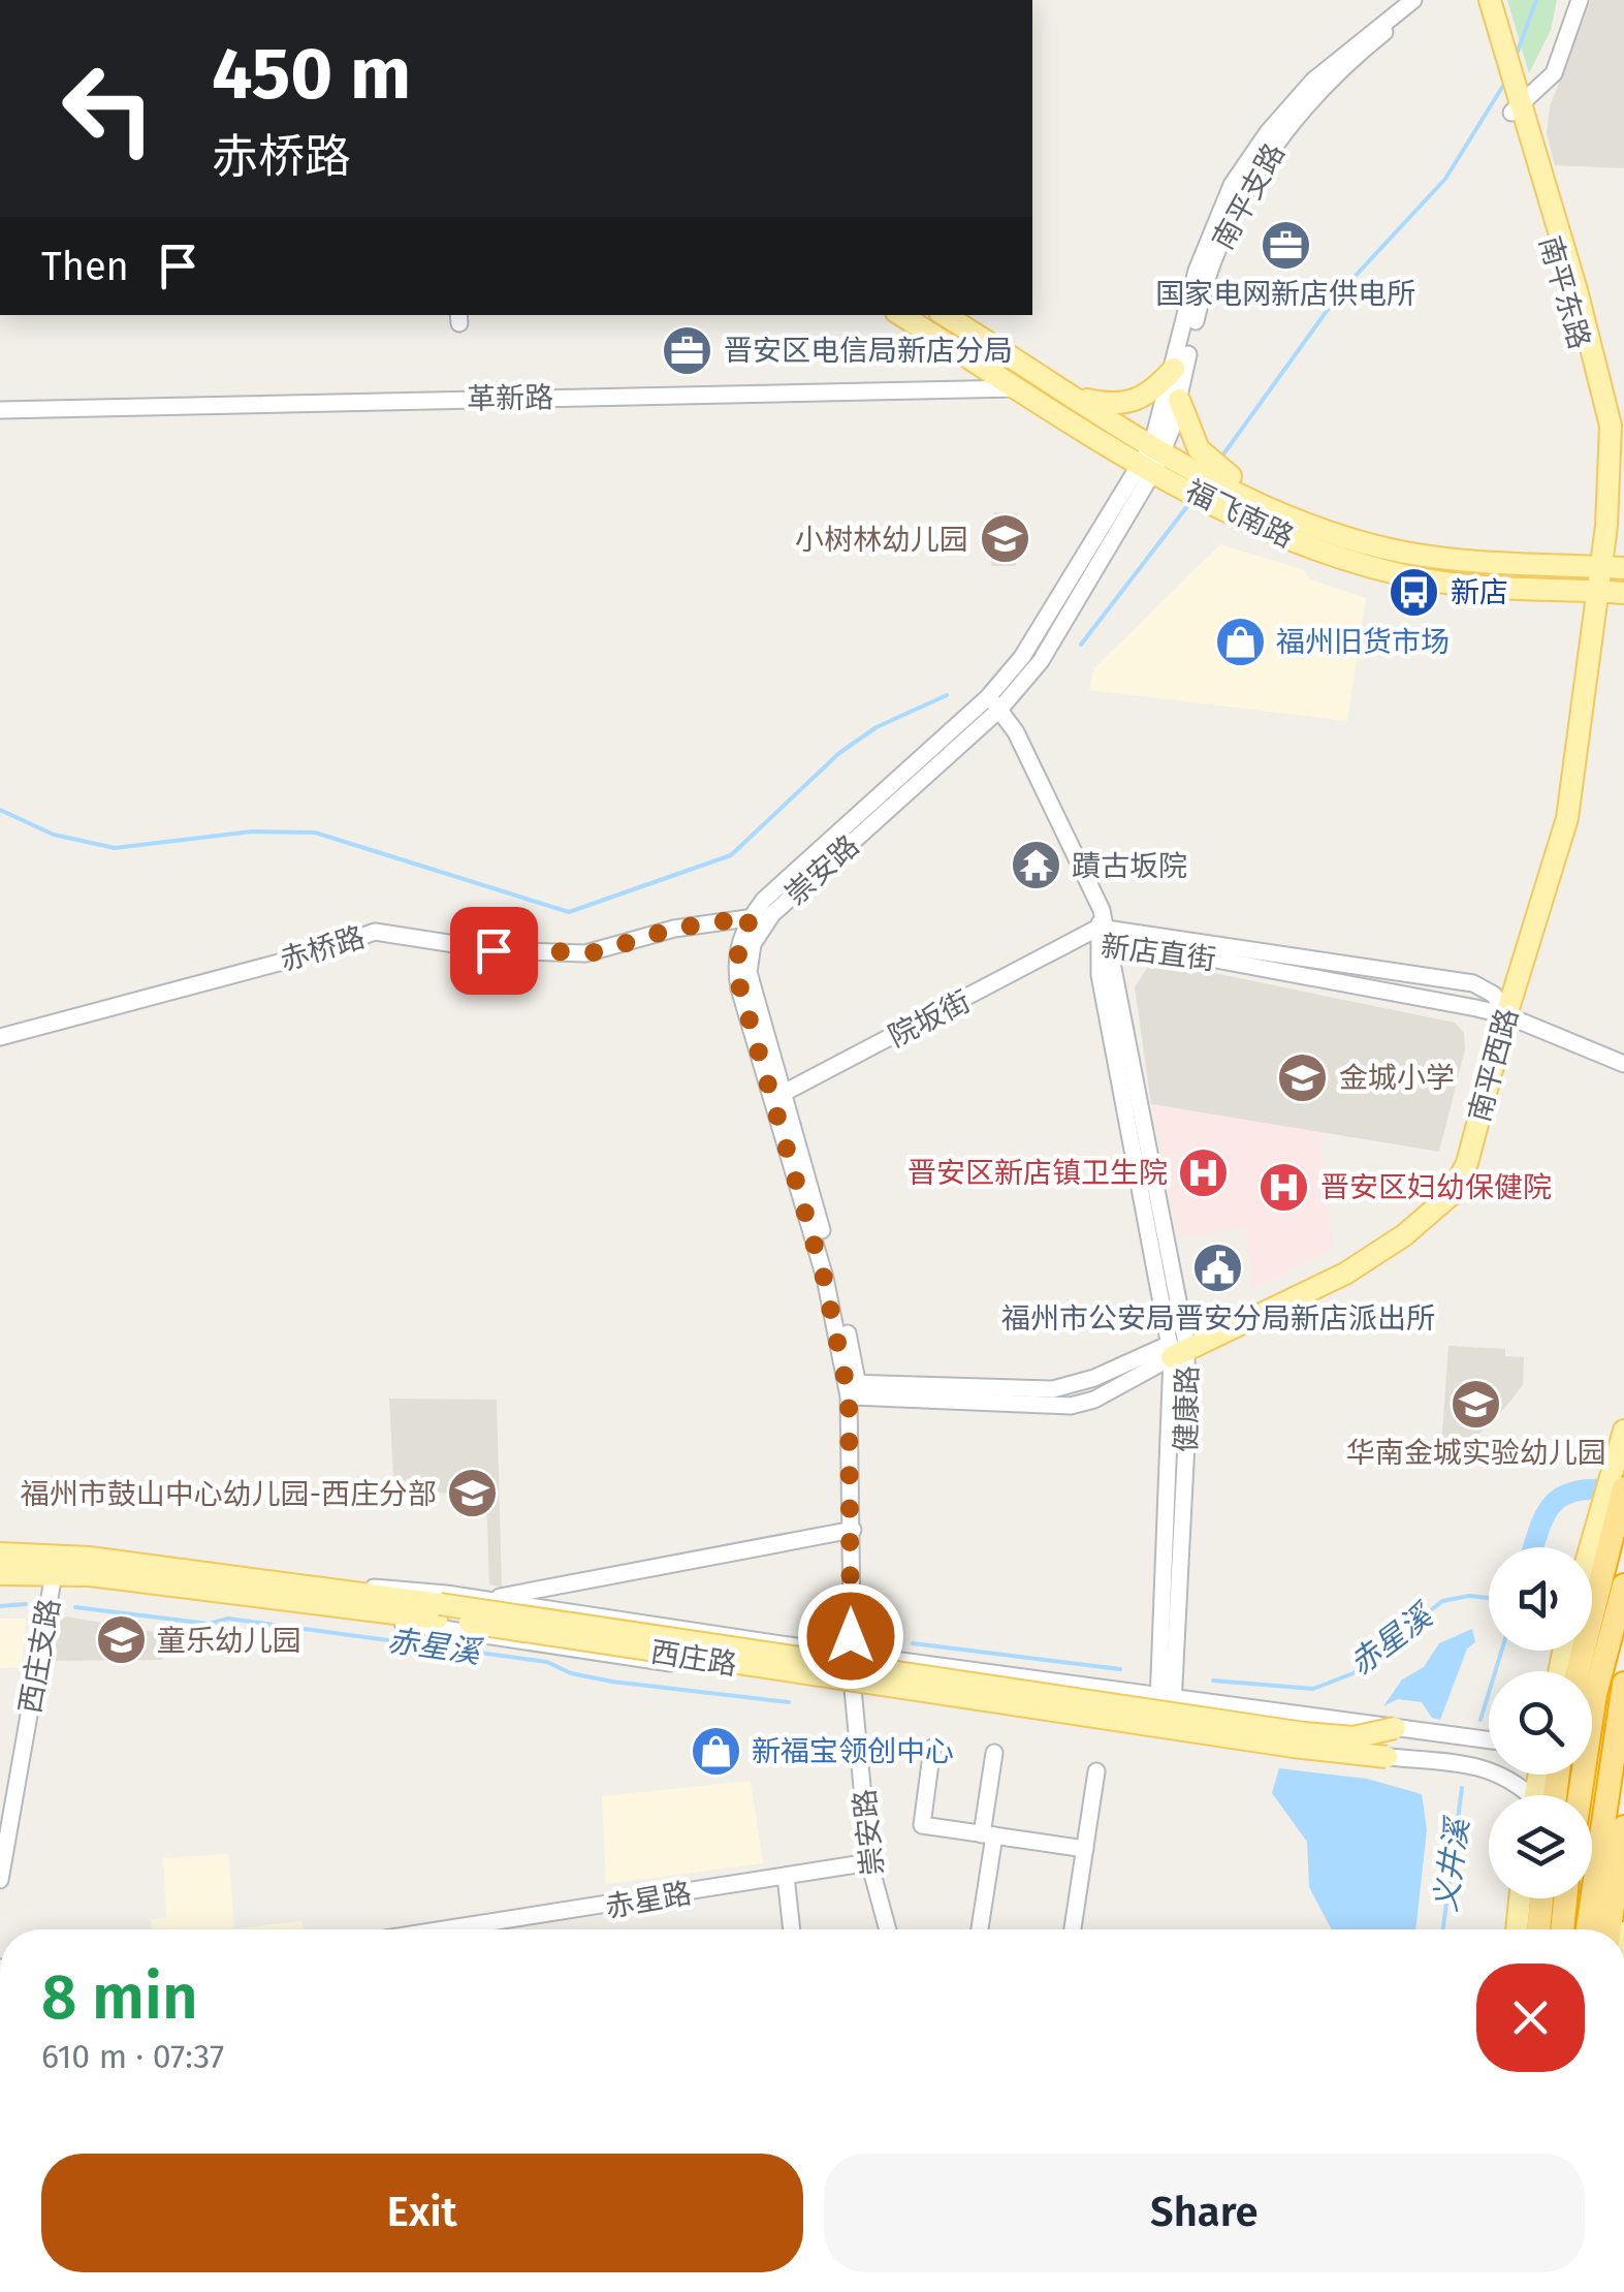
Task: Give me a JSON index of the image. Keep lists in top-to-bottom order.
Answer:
{
  "streets": {
    "main road": [
      "南平东路",
      "福飞南路",
      "南平西路",
      "西庄路"
    ],
    "street": [
      "南平支路",
      "革新路",
      "崇安路",
      "赤桥路",
      "新店直街",
      "院坂街",
      "健康路",
      "西庄支路",
      "赤星路"
    ]
  },
  "crossings": [
    ["南平支路", "福飞南路"],
    ["南平支路", "崇安路"],
    ["南平东路", "福飞南路"],
    ["南平东路", "南平西路"],
    ["革新路", "福飞南路"],
    ["福飞南路", "崇安路"],
    ["福飞南路", "南平西路"],
    ["崇安路", "赤桥路"],
    ["崇安路", "院坂街"],
    ["崇安路", "南平西路"],
    ["崇安路", "健康路"],
    ["崇安路", "赤星路"],
    ["新店直街", "院坂街"],
    ["新店直街", "南平西路"],
    ["新店直街", "健康路"],
    ["南平西路", "健康路"],
    ["西庄支路", "西庄路"]
  ],
  "water": ["赤星溪", "义井溪"],
  "places": {
    "office": ["国家电网新店供电所", "晋安区电信局新店分局"],
    "school or university": [
      "小树林幼儿园",
      "金城小学",
      "华南金城实验幼儿园",
      "福州市鼓山中心幼儿园-西庄分部",
      "童乐幼儿园"
    ],
    "bus stop": ["新店"],
    "shop": ["福州旧货市场", "新福宝领创中心"],
    "temple": ["蹟古坂院"],
    "hospital": ["晋安区新店镇卫生院", "晋安区妇幼保健院"],
    "public building": ["福州市公安局晋安分局新店派出所"]
  },
  "page": {
    "turn": ["450 m", "赤桥路"],
    "then": "Then",
    "heading": ["8 min", "610 m · 07:37"],
    "buttons": ["Exit", "Share"]
  }
}
